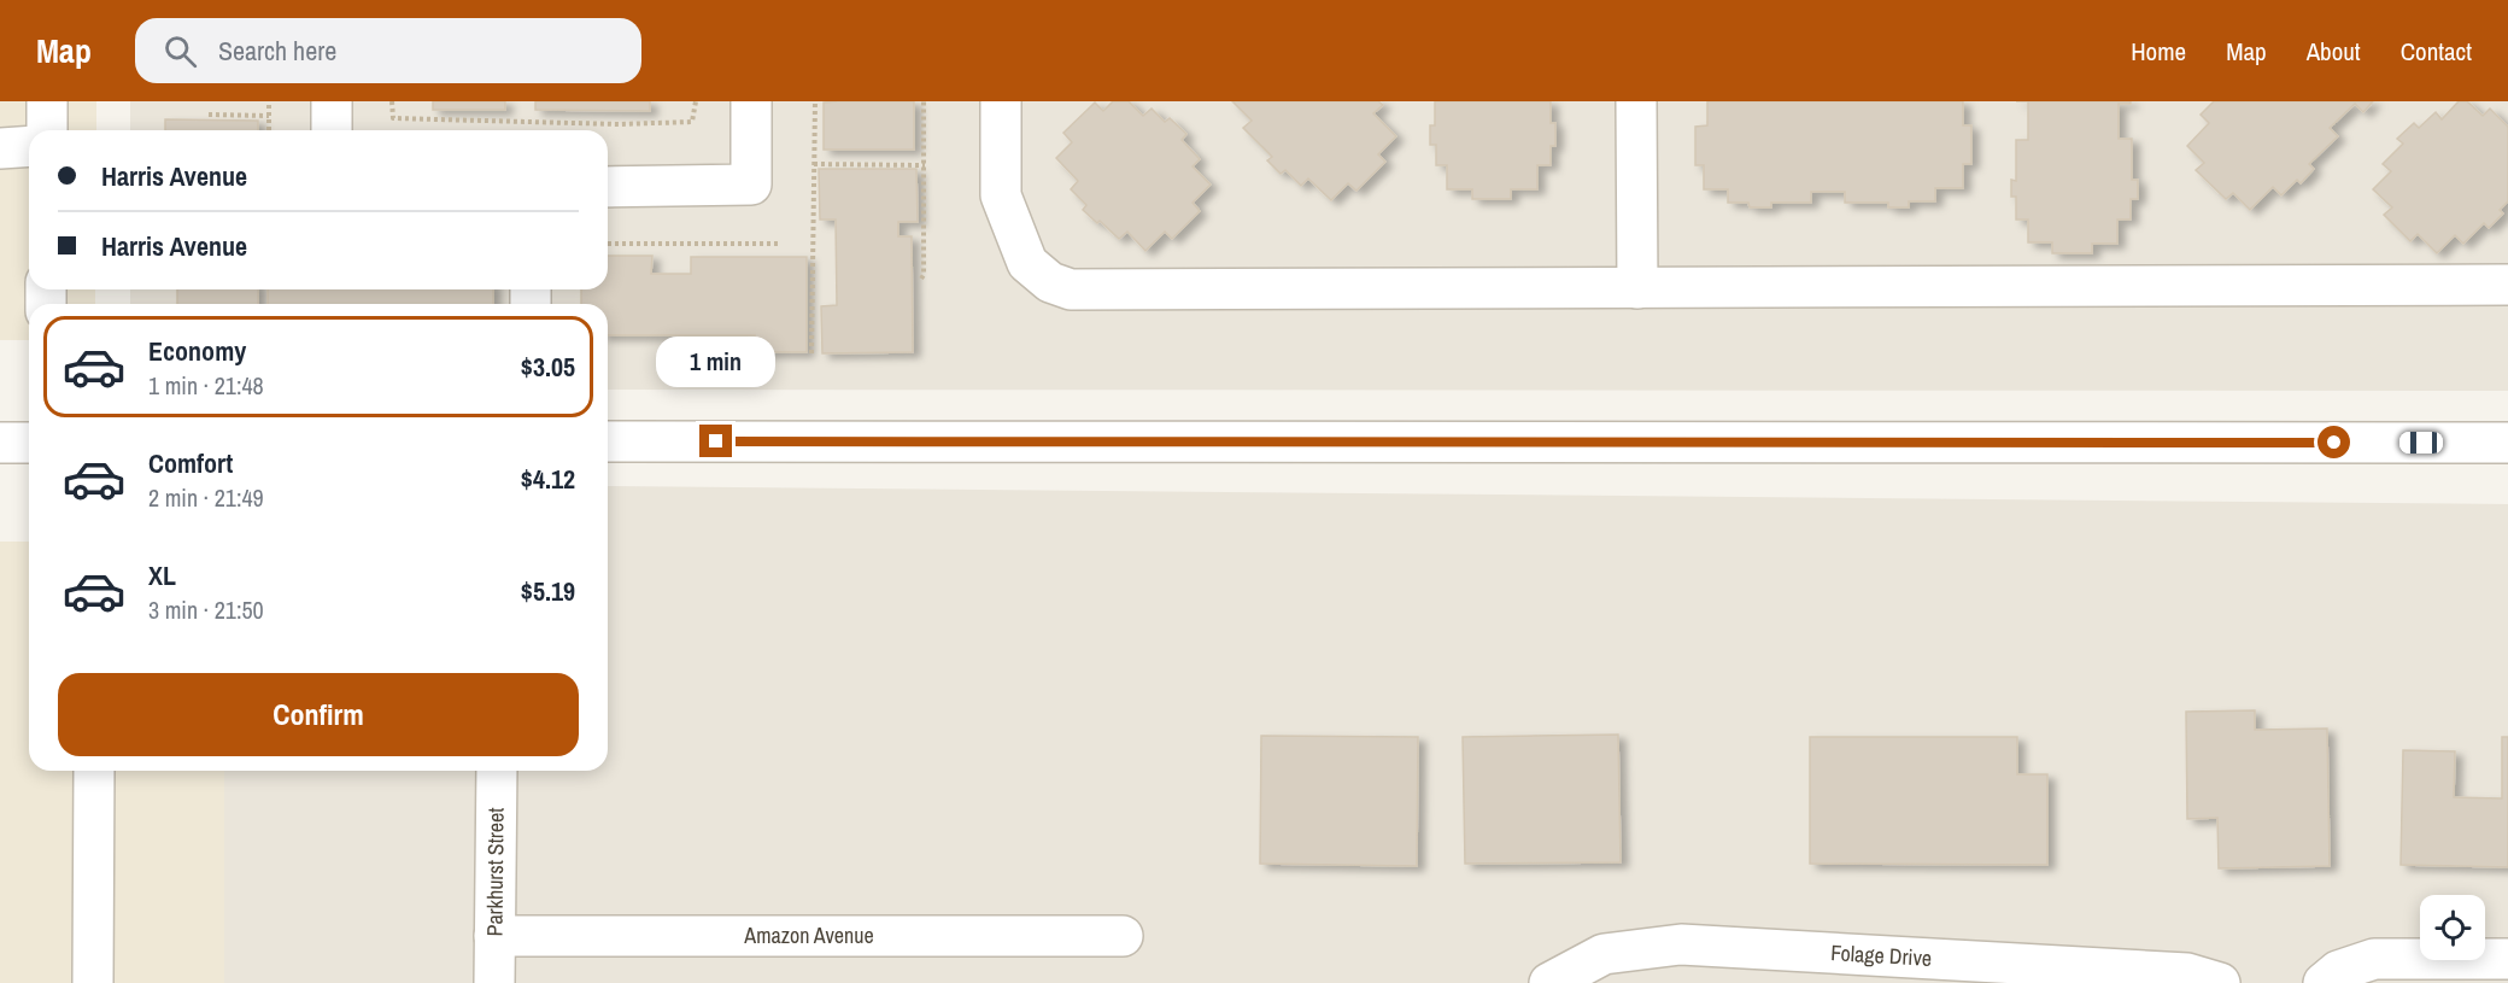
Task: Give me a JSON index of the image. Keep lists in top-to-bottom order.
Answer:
{
  "streets": {
    "street": ["Parkhurst Street", "Amazon Avenue", "Folage Drive"]
  },
  "crossings": [
    ["Parkhurst Street", "Amazon Avenue"]
  ],
  "page": {
    "header": "Map",
    "search": "Search here",
    "nav": [
      "Home",
      "Map",
      "About",
      "Contact"
    ],
    "banner": ["Harris Avenue", "Harris Avenue"],
    "list": [
      {
        "name": "Economy",
        "note": "1 min · 21:48",
        "value": "$3.05"
      },
      {
        "name": "Comfort",
        "note": "2 min · 21:49",
        "value": "$4.12"
      },
      {
        "name": "XL",
        "note": "3 min · 21:50",
        "value": "$5.19"
      }
    ],
    "bubble": "1 min",
    "buttons": "Confirm"
  }
}
